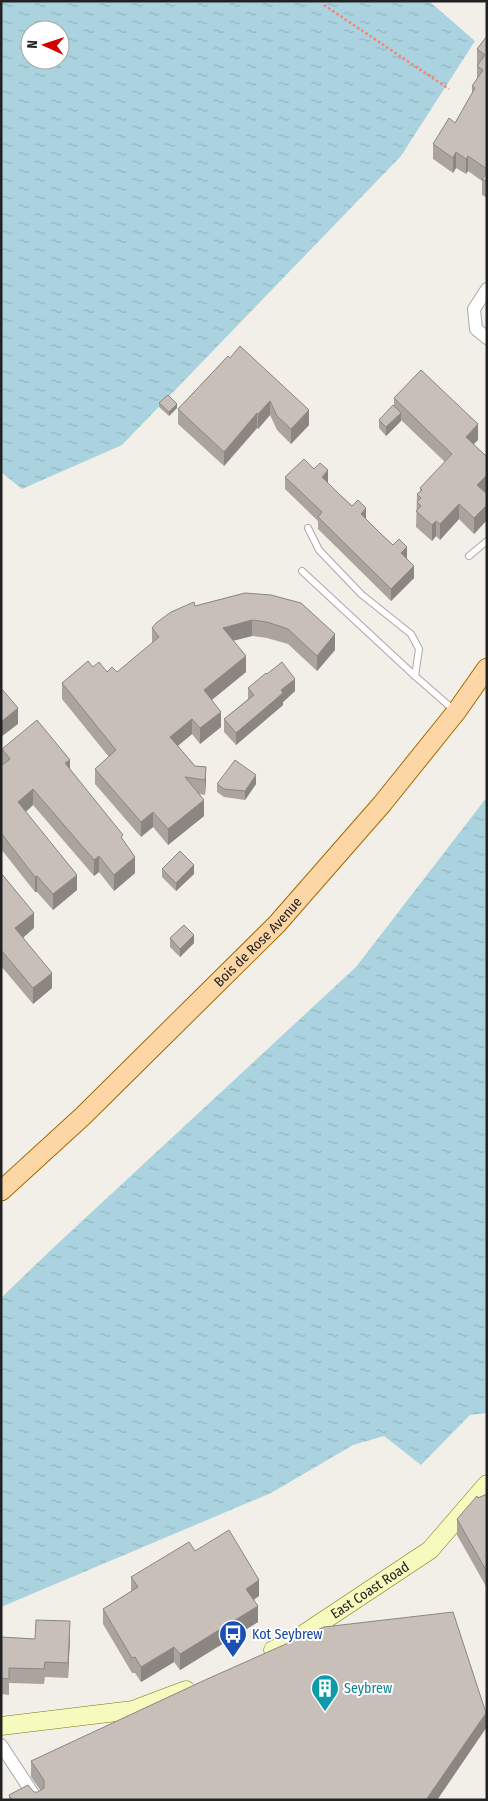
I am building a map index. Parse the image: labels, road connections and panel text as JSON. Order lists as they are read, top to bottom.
{
  "streets": {
    "main road": ["Bois de Rose Avenue", "East Coast Road"]
  },
  "places": {
    "bus stop": ["Kot Seybrew"],
    "building": ["Seybrew"]
  },
  "north": "left"
}
